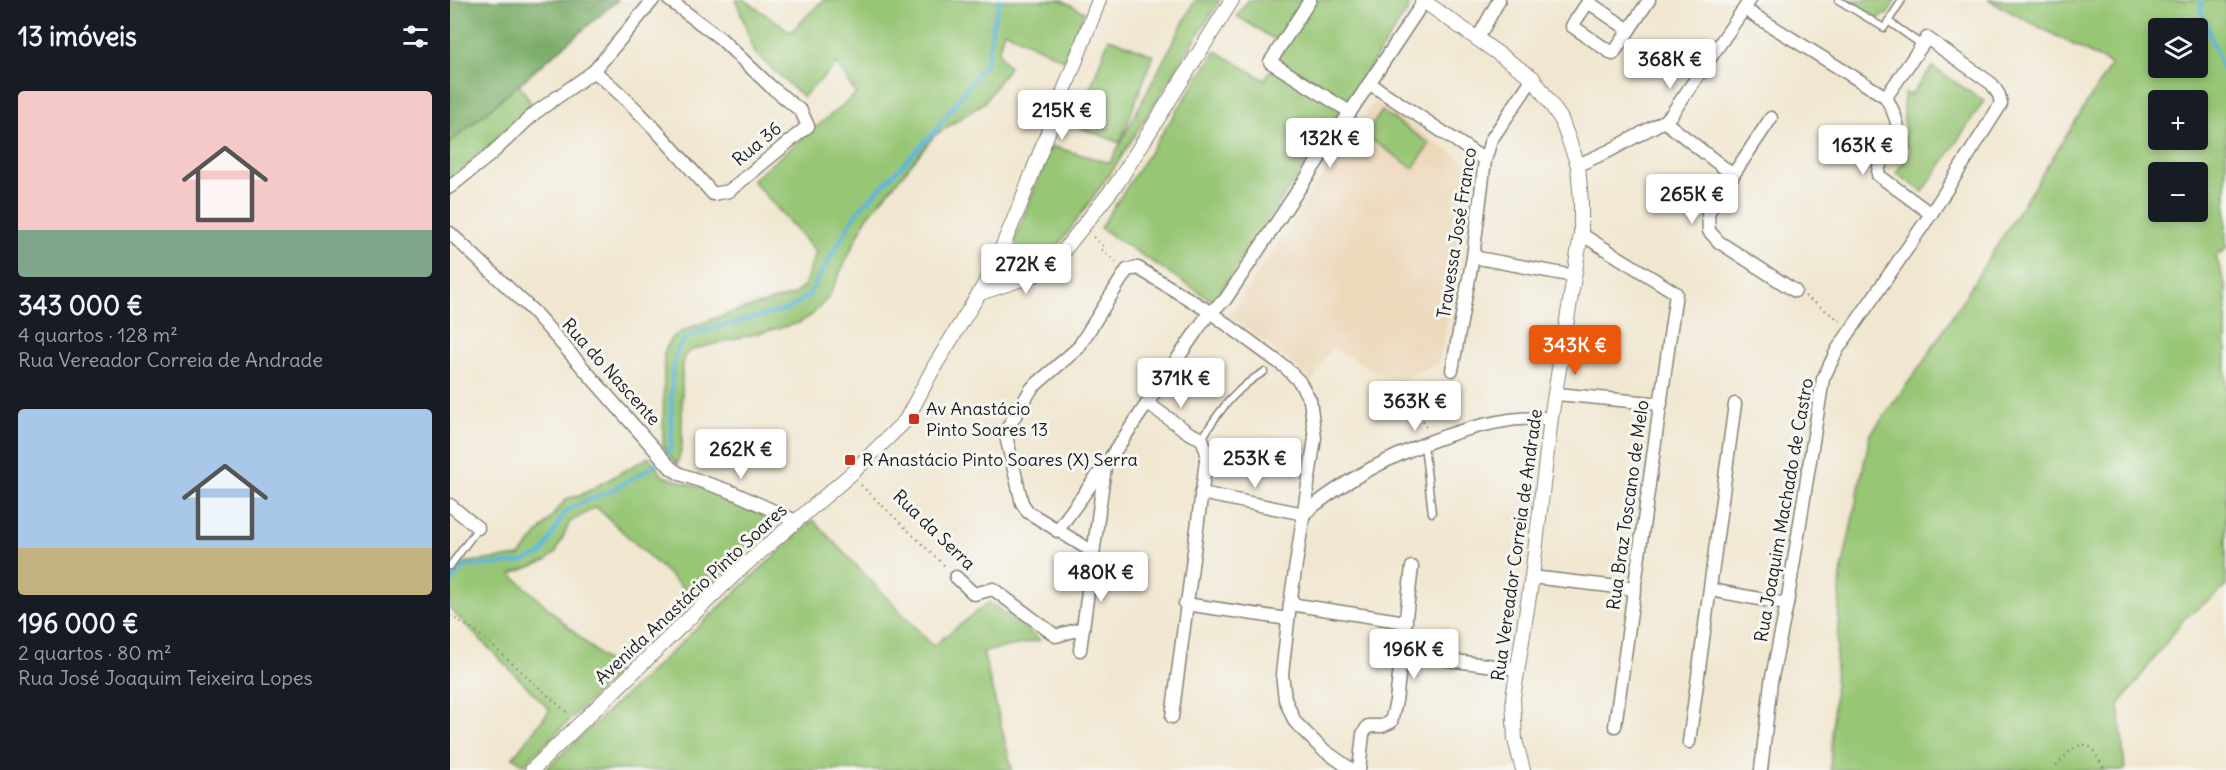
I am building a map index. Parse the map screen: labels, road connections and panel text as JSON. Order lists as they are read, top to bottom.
{
  "streets": {
    "street": [
      "Rua 36",
      "Travessa José Franco",
      "Rua do Nascente",
      "Rua Braz Toscano de Melo",
      "Rua Joaquim Machado de Castro",
      "Rua da Serra",
      "Rua Vereador Correia de Andrade",
      "Avenida Anastácio Pinto Soares"
    ]
  },
  "crossings": [
    ["Travessa José Franco", "Rua Vereador Correia de Andrade"],
    ["Rua do Nascente", "Avenida Anastácio Pinto Soares"],
    ["Rua Braz Toscano de Melo", "Rua Vereador Correia de Andrade"],
    ["Rua da Serra", "Avenida Anastácio Pinto Soares"]
  ],
  "places": {
    "transit": ["Av Anastácio Pinto Soares 13", "R Anastácio Pinto Soares (X) Serra"]
  },
  "page": {
    "heading": "13 imóveis",
    "map_buttons": ["+", "−"],
    "price": [
      "368K €",
      "215K €",
      "132K €",
      "163K €",
      "265K €",
      "272K €",
      "343K €",
      "371K €",
      "363K €",
      "262K €",
      "253K €",
      "480K €",
      "196K €"
    ],
    "list": [
      {
        "name": "343 000 €",
        "note": "4 quartos · 128 m² · Rua Vereador Correia de Andrade"
      },
      {
        "name": "196 000 €",
        "note": "2 quartos · 80 m² · Rua José Joaquim Teixeira Lopes"
      }
    ]
  }
}
